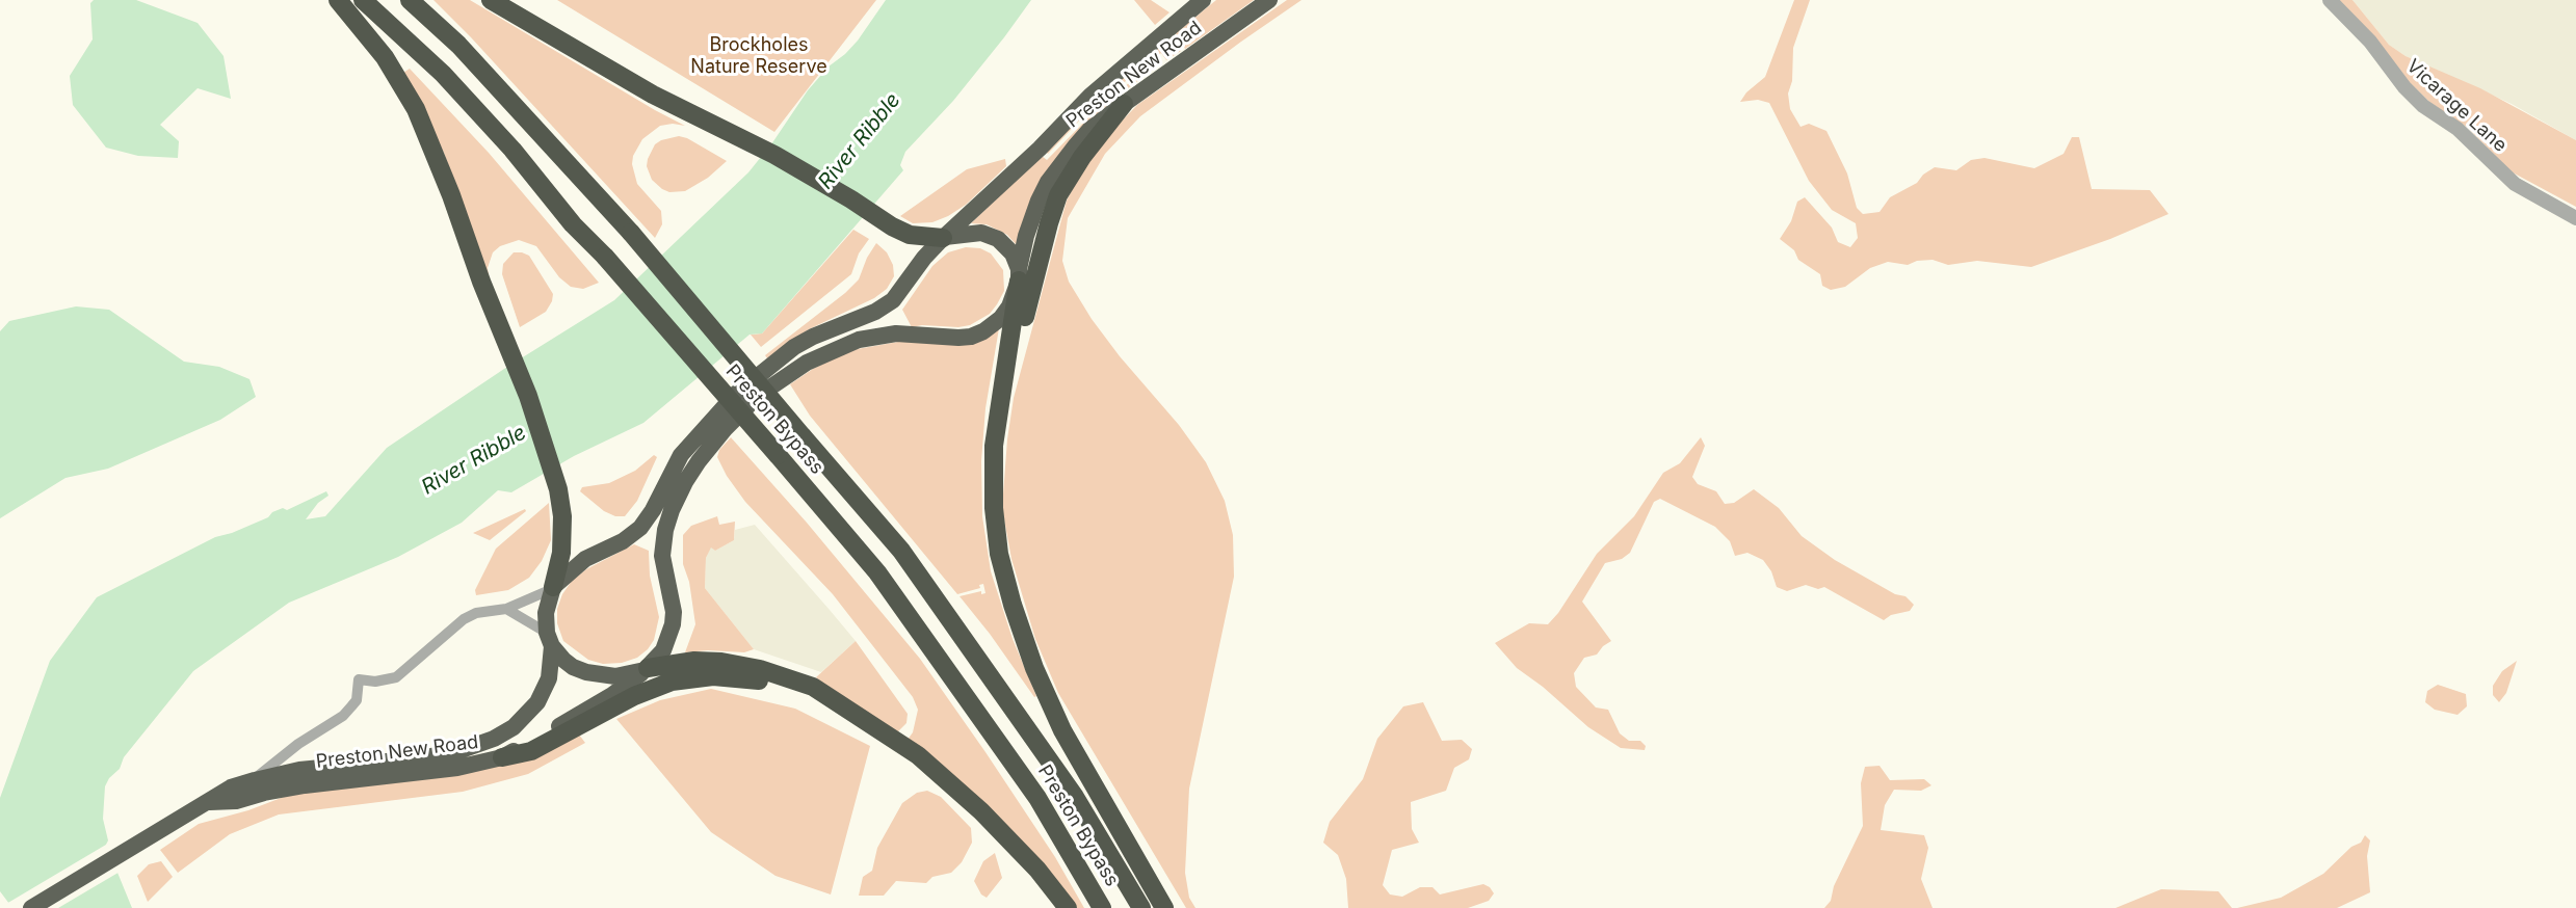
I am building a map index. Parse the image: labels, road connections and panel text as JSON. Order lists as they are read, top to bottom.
{
  "streets": {
    "highway": ["Preston New Road", "Preston Bypass"],
    "street": ["Vicarage Lane"]
  },
  "water": ["River Ribble"],
  "parks": ["Brockholes Nature Reserve"]
}
